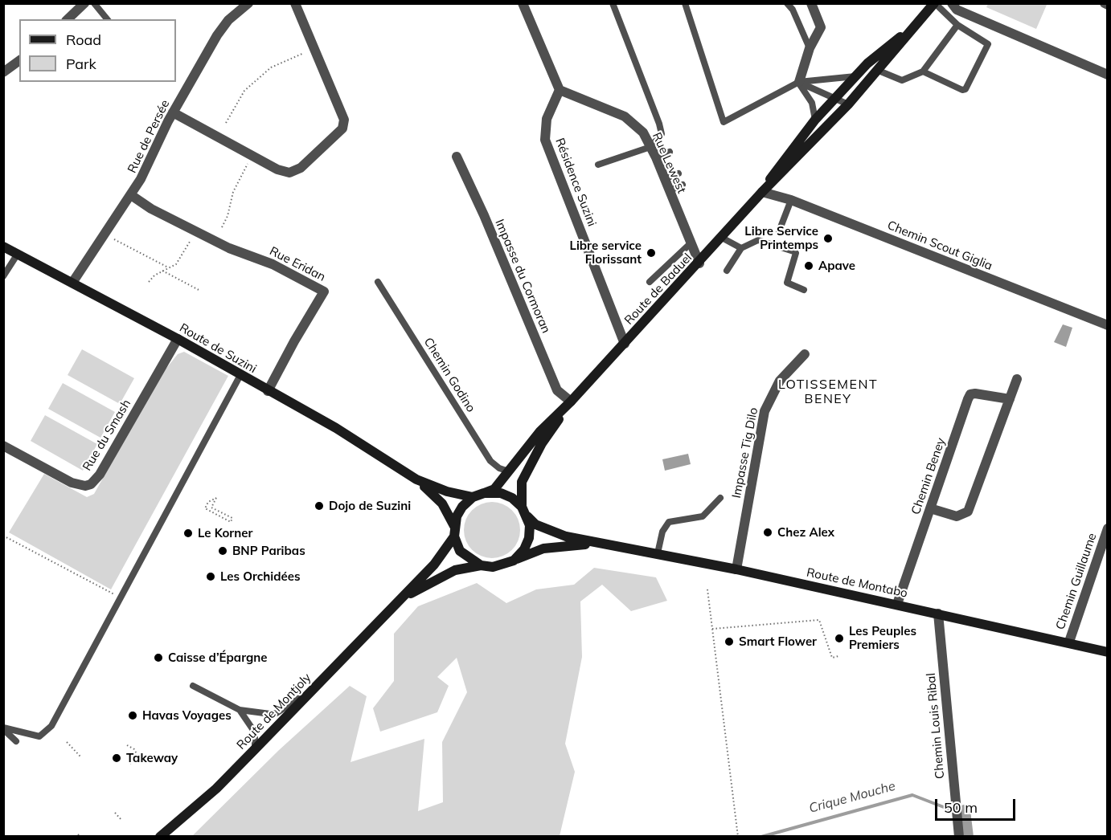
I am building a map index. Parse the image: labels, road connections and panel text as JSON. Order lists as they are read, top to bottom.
{
  "streets": {
    "main road": [
      "Route de Baduel",
      "Route de Suzini",
      "Route de Montabo",
      "Route de Montjoly"
    ],
    "street": [
      "Rue de Persée",
      "Rue Lewest",
      "Résidence Suzini",
      "Chemin Scout Giglia",
      "Rue Eridan",
      "Impasse du Cormoran",
      "Rue du Smash",
      "Impasse Tig Dilo",
      "Chemin Beney",
      "Chemin Guillaume",
      "Chemin Louis Ribal"
    ],
    "lane": ["Chemin Godino"]
  },
  "crossings": [
    ["Rue de Persée", "Rue Eridan"],
    ["Rue de Persée", "Route de Suzini"],
    ["Rue Lewest", "Résidence Suzini"],
    ["Rue Lewest", "Route de Baduel"],
    ["Résidence Suzini", "Route de Baduel"],
    ["Chemin Scout Giglia", "Route de Baduel"],
    ["Rue Eridan", "Route de Suzini"],
    ["Impasse du Cormoran", "Route de Baduel"],
    ["Route de Baduel", "Route de Suzini"],
    ["Route de Baduel", "Chemin Godino"],
    ["Route de Baduel", "Route de Montabo"],
    ["Route de Baduel", "Route de Montjoly"],
    ["Route de Suzini", "Rue du Smash"],
    ["Route de Suzini", "Route de Montabo"],
    ["Route de Suzini", "Route de Montjoly"],
    ["Impasse Tig Dilo", "Route de Montabo"],
    ["Chemin Beney", "Route de Montabo"],
    ["Chemin Guillaume", "Route de Montabo"],
    ["Route de Montabo", "Route de Montjoly"],
    ["Route de Montabo", "Chemin Louis Ribal"]
  ],
  "districts": ["LOTISSEMENT BENEY"],
  "water": ["Crique Mouche"],
  "places": [
    "Libre Service Printemps",
    "Libre service Florissant",
    "Apave",
    "Dojo de Suzini",
    "Chez Alex",
    "Le Korner",
    "BNP Paribas",
    "Les Orchidées",
    "Les Peuples Premiers",
    "Smart Flower",
    "Caisse d’Épargne",
    "Havas Voyages",
    "Takeway"
  ],
  "legend": ["Road", "Park"],
  "scale_bar": "50 m"
}
